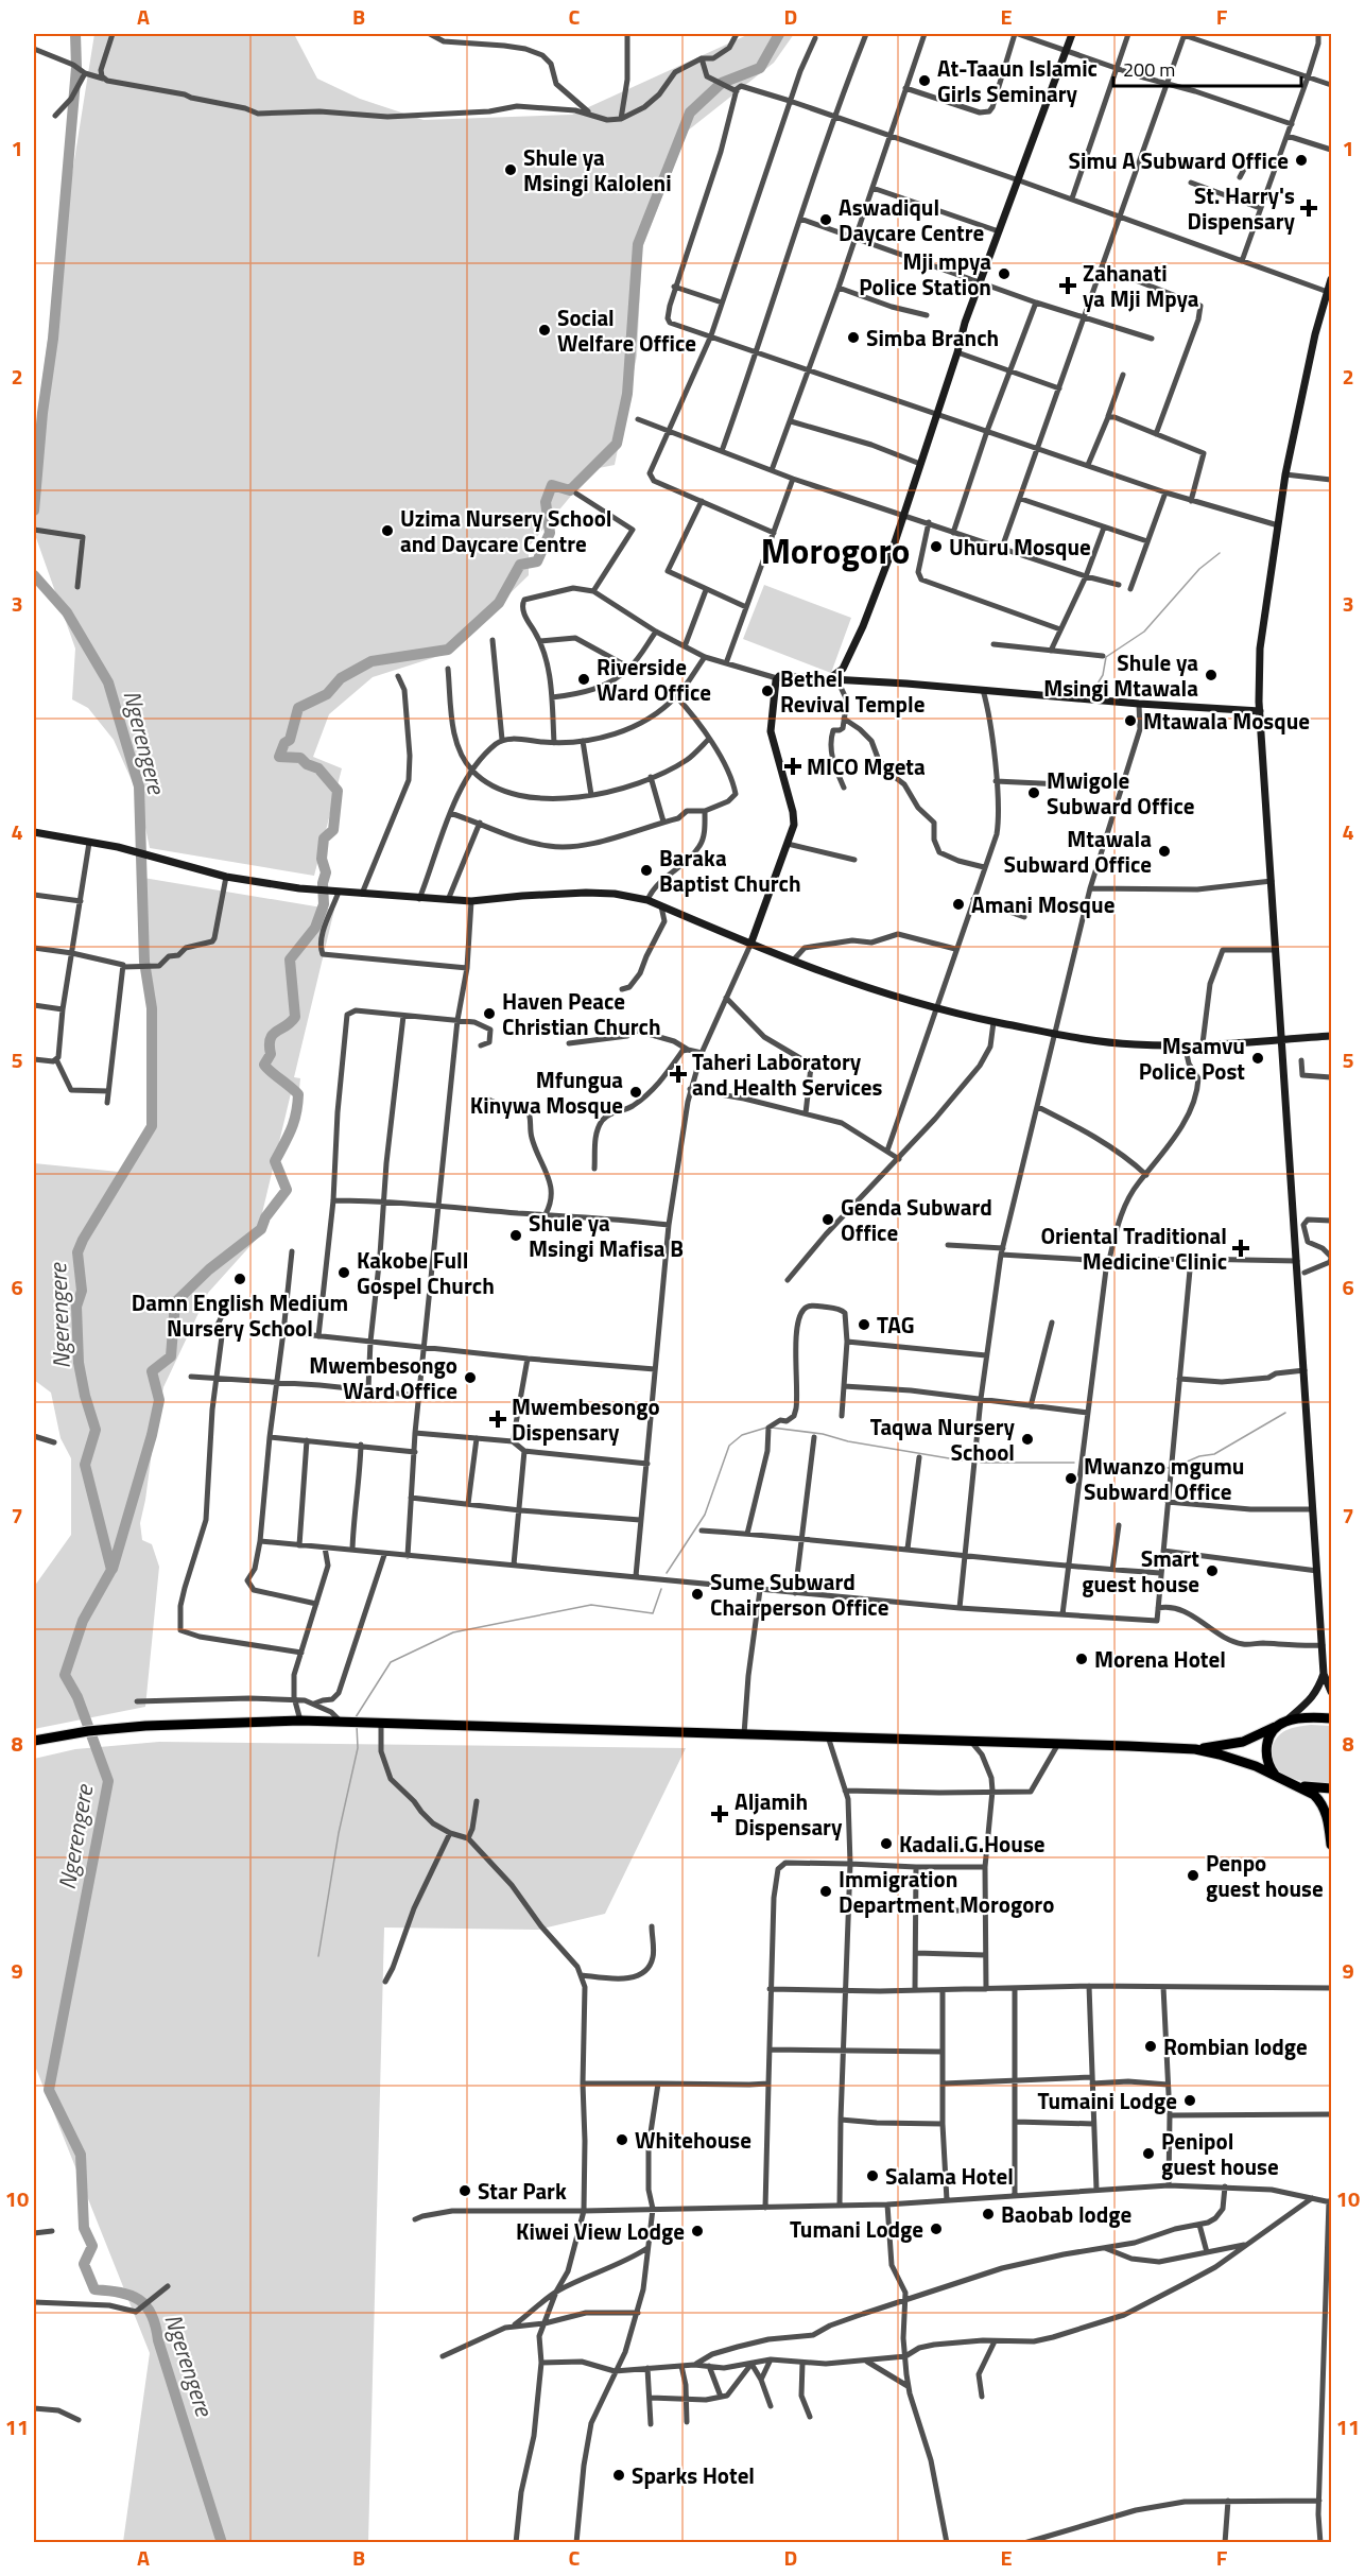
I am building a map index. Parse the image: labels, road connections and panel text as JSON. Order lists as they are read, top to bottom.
{
  "districts": ["Morogoro"],
  "water": ["Ngerengere"],
  "places": {
    "other": [
      "At-Taaun Islamic Girls Seminary",
      "Simu A Subward Office",
      "Shule ya Msingi Kaloleni",
      "Aswadiqul Daycare Centre",
      "Mji mpya Police Station",
      "Social Welfare Office",
      "Simba Branch",
      "Uzima Nursery School and Daycare Centre",
      "Uhuru Mosque",
      "Shule ya Msingi Mtawala",
      "Riverside Ward Office",
      "Bethel Revival Temple",
      "Mtawala Mosque",
      "Mwigole Subward Office",
      "Mtawala Subward Office",
      "Baraka Baptist Church",
      "Amani Mosque",
      "Haven Peace Christian Church",
      "Msamvu Police Post",
      "Mfungua Kinywa Mosque",
      "Genda Subward Office",
      "Shule ya Msingi Mafisa B",
      "Kakobe Full Gospel Church",
      "Damn English Medium Nursery School",
      "TAG",
      "Mwembesongo Ward Office",
      "Taqwa Nursery School",
      "Mwanzo mgumu Subward Office",
      "Smart guest house",
      "Sume Subward Chairperson Office",
      "Morena Hotel",
      "Kadali.G.House",
      "Penpo guest house",
      "Immigration Department Morogoro",
      "Rombian lodge",
      "Tumaini Lodge",
      "Whitehouse",
      "Penipol guest house",
      "Salama Hotel",
      "Star Park",
      "Baobab lodge",
      "Tumani Lodge",
      "Kiwei View Lodge",
      "Sparks Hotel"
    ],
    "health": [
      "St. Harry's Dispensary",
      "Zahanati ya Mji Mpya",
      "MICO Mgeta",
      "Taheri Laboratory and Health Services",
      "Oriental Traditional Medicine Clinic",
      "Mwembesongo Dispensary",
      "Aljamih Dispensary"
    ]
  },
  "scale_bar": "200 m",
  "grid": {
    "columns": [
      "A",
      "B",
      "C",
      "D",
      "E",
      "F"
    ],
    "rows": [
      "1",
      "2",
      "3",
      "4",
      "5",
      "6",
      "7",
      "8",
      "9",
      "10",
      "11"
    ]
  }
}
